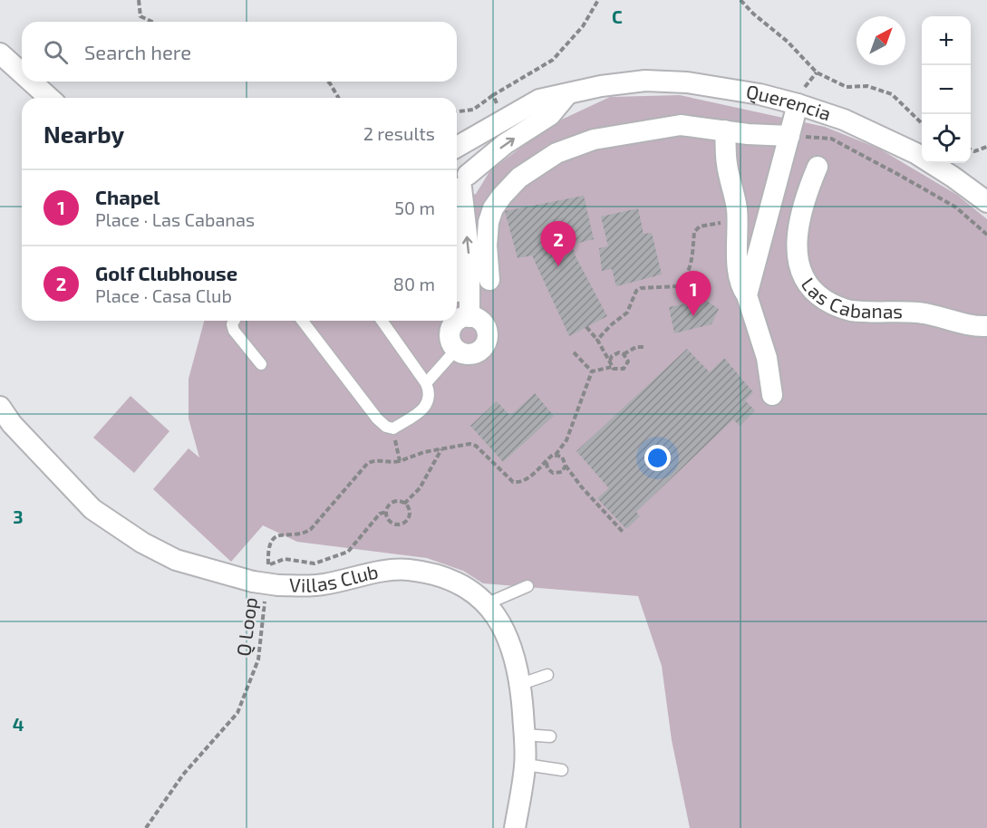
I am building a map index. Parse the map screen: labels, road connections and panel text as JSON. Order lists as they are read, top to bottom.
{
  "streets": {
    "street": ["Querencia", "Las Cabanas", "Villas Club"],
    "path": ["Q Loop"]
  },
  "crossings": [
    ["Villas Club", "Q Loop"]
  ],
  "north": "top right",
  "page": {
    "map_buttons": ["+", "−"],
    "search": "Search here",
    "heading": ["Nearby", "2 results"],
    "list": [
      {
        "mark": "1",
        "name": "Chapel",
        "note": "Place · Las Cabanas",
        "value": "50 m"
      },
      {
        "mark": "2",
        "name": "Golf Clubhouse",
        "note": "Place · Casa Club",
        "value": "80 m"
      }
    ],
    "pins": ["2", "1"]
  },
  "grid": {
    "columns": ["C"],
    "rows": ["3", "4"]
  }
}
